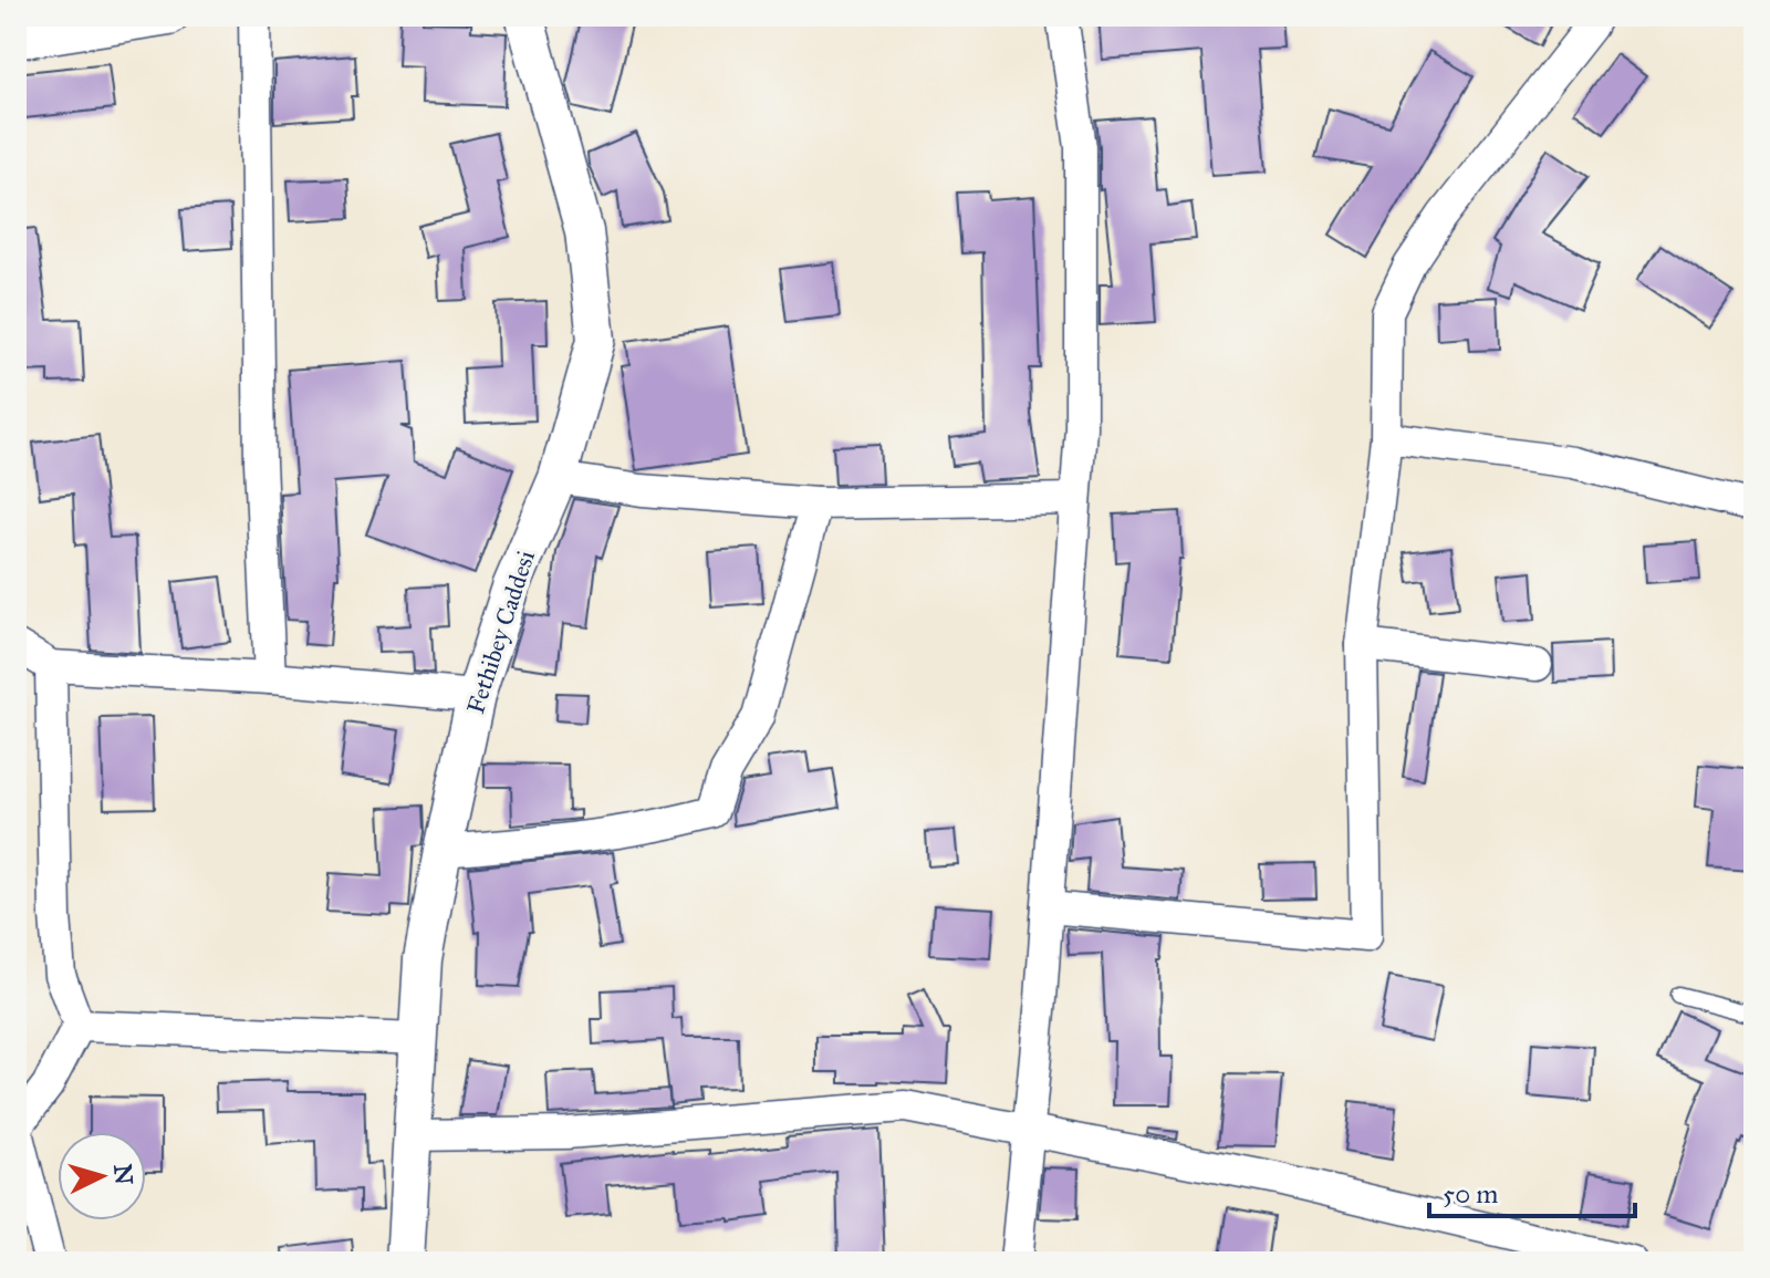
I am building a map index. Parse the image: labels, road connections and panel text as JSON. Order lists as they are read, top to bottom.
{
  "streets": {
    "street": ["Fethibey Caddesi"]
  },
  "scale_bar": "50 m",
  "north": "right"
}
